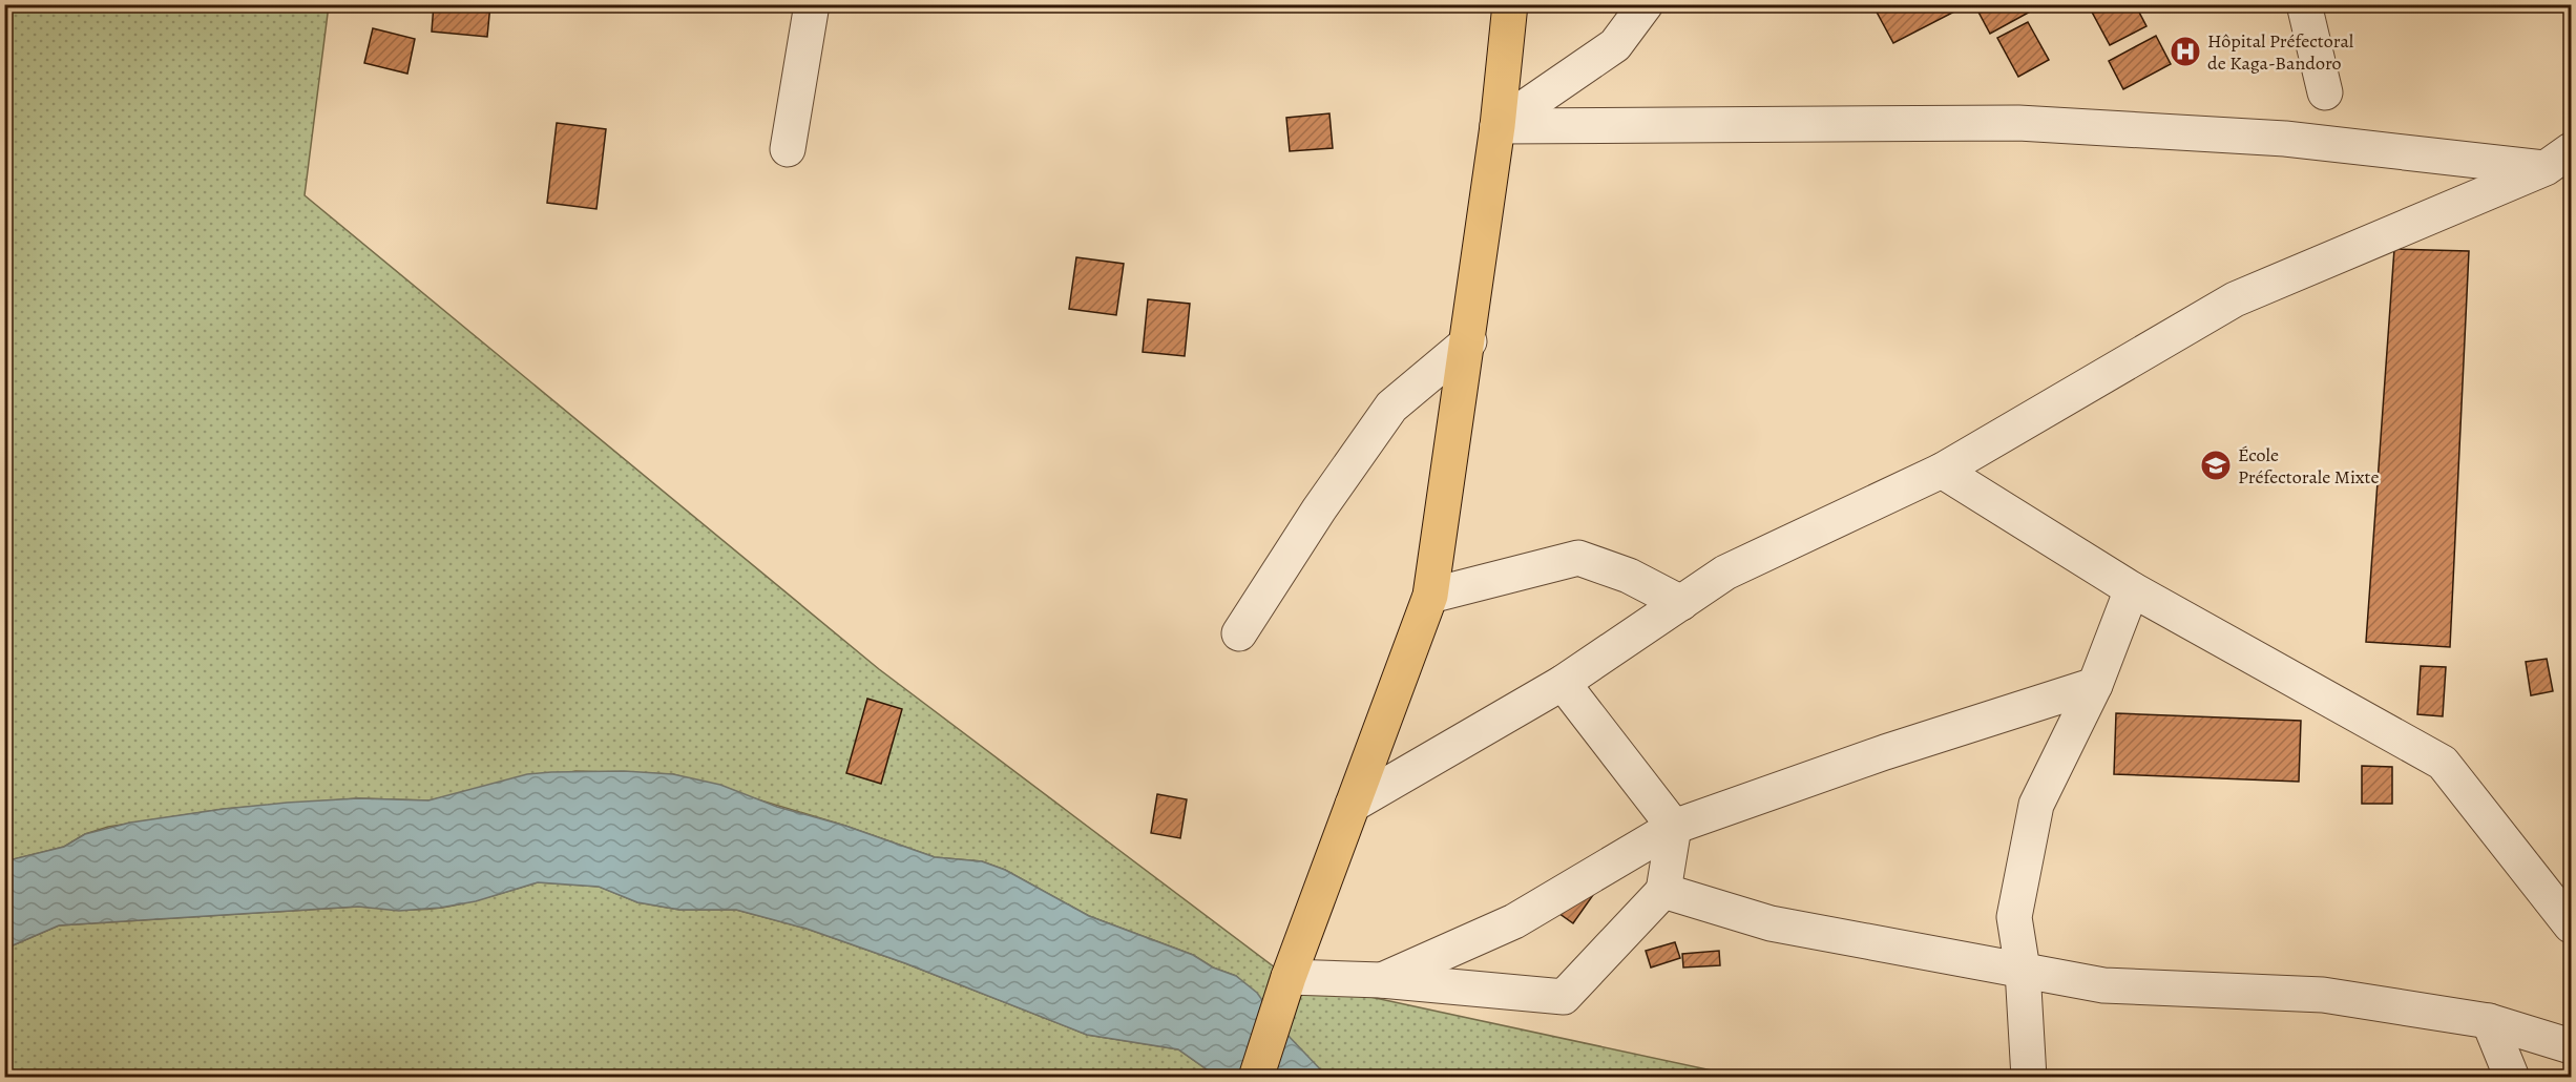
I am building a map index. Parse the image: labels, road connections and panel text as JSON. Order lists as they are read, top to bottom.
{
  "places": {
    "hospital": ["Hôpital Préfectoral de Kaga-Bandoro"],
    "school or university": ["École Préfectorale Mixte"]
  }
}
